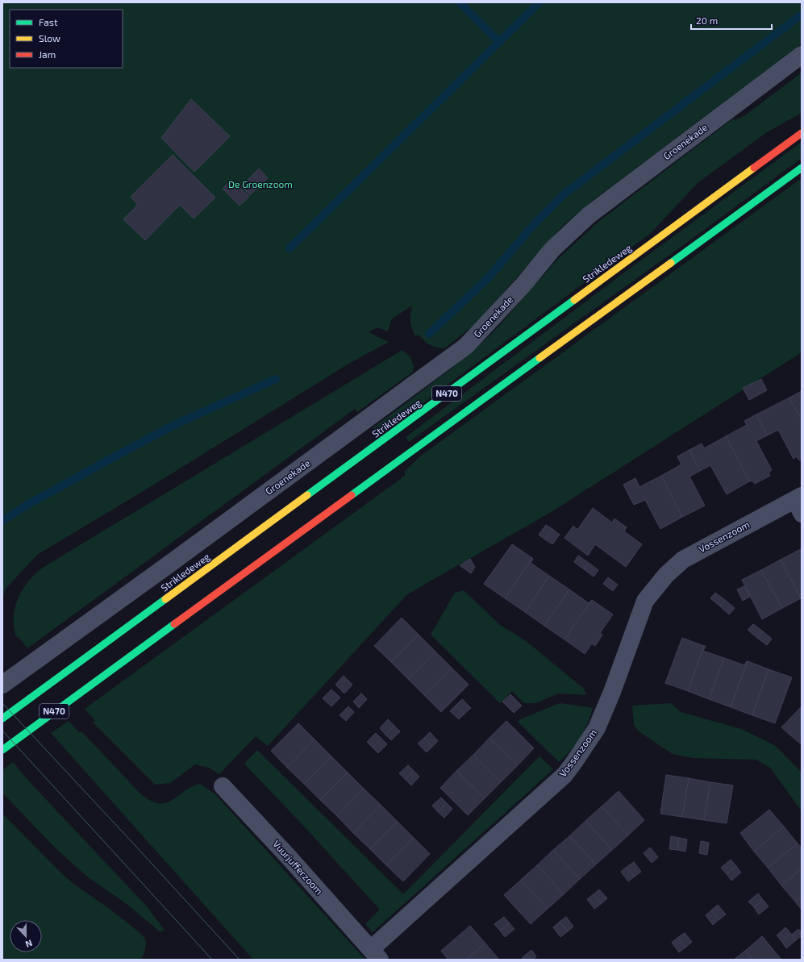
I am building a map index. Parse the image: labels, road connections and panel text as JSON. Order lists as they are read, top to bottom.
{
  "streets": {
    "main road": ["Strikledeweg", "N470"],
    "street": ["Groenekade", "Vossenzoom", "Vuurjufferzoom"]
  },
  "crossings": [
    ["Vossenzoom", "Vuurjufferzoom"]
  ],
  "parks": ["De Groenzoom"],
  "legend": ["Fast", "Slow", "Jam"],
  "scale_bar": "20 m",
  "north": "bottom"
}
